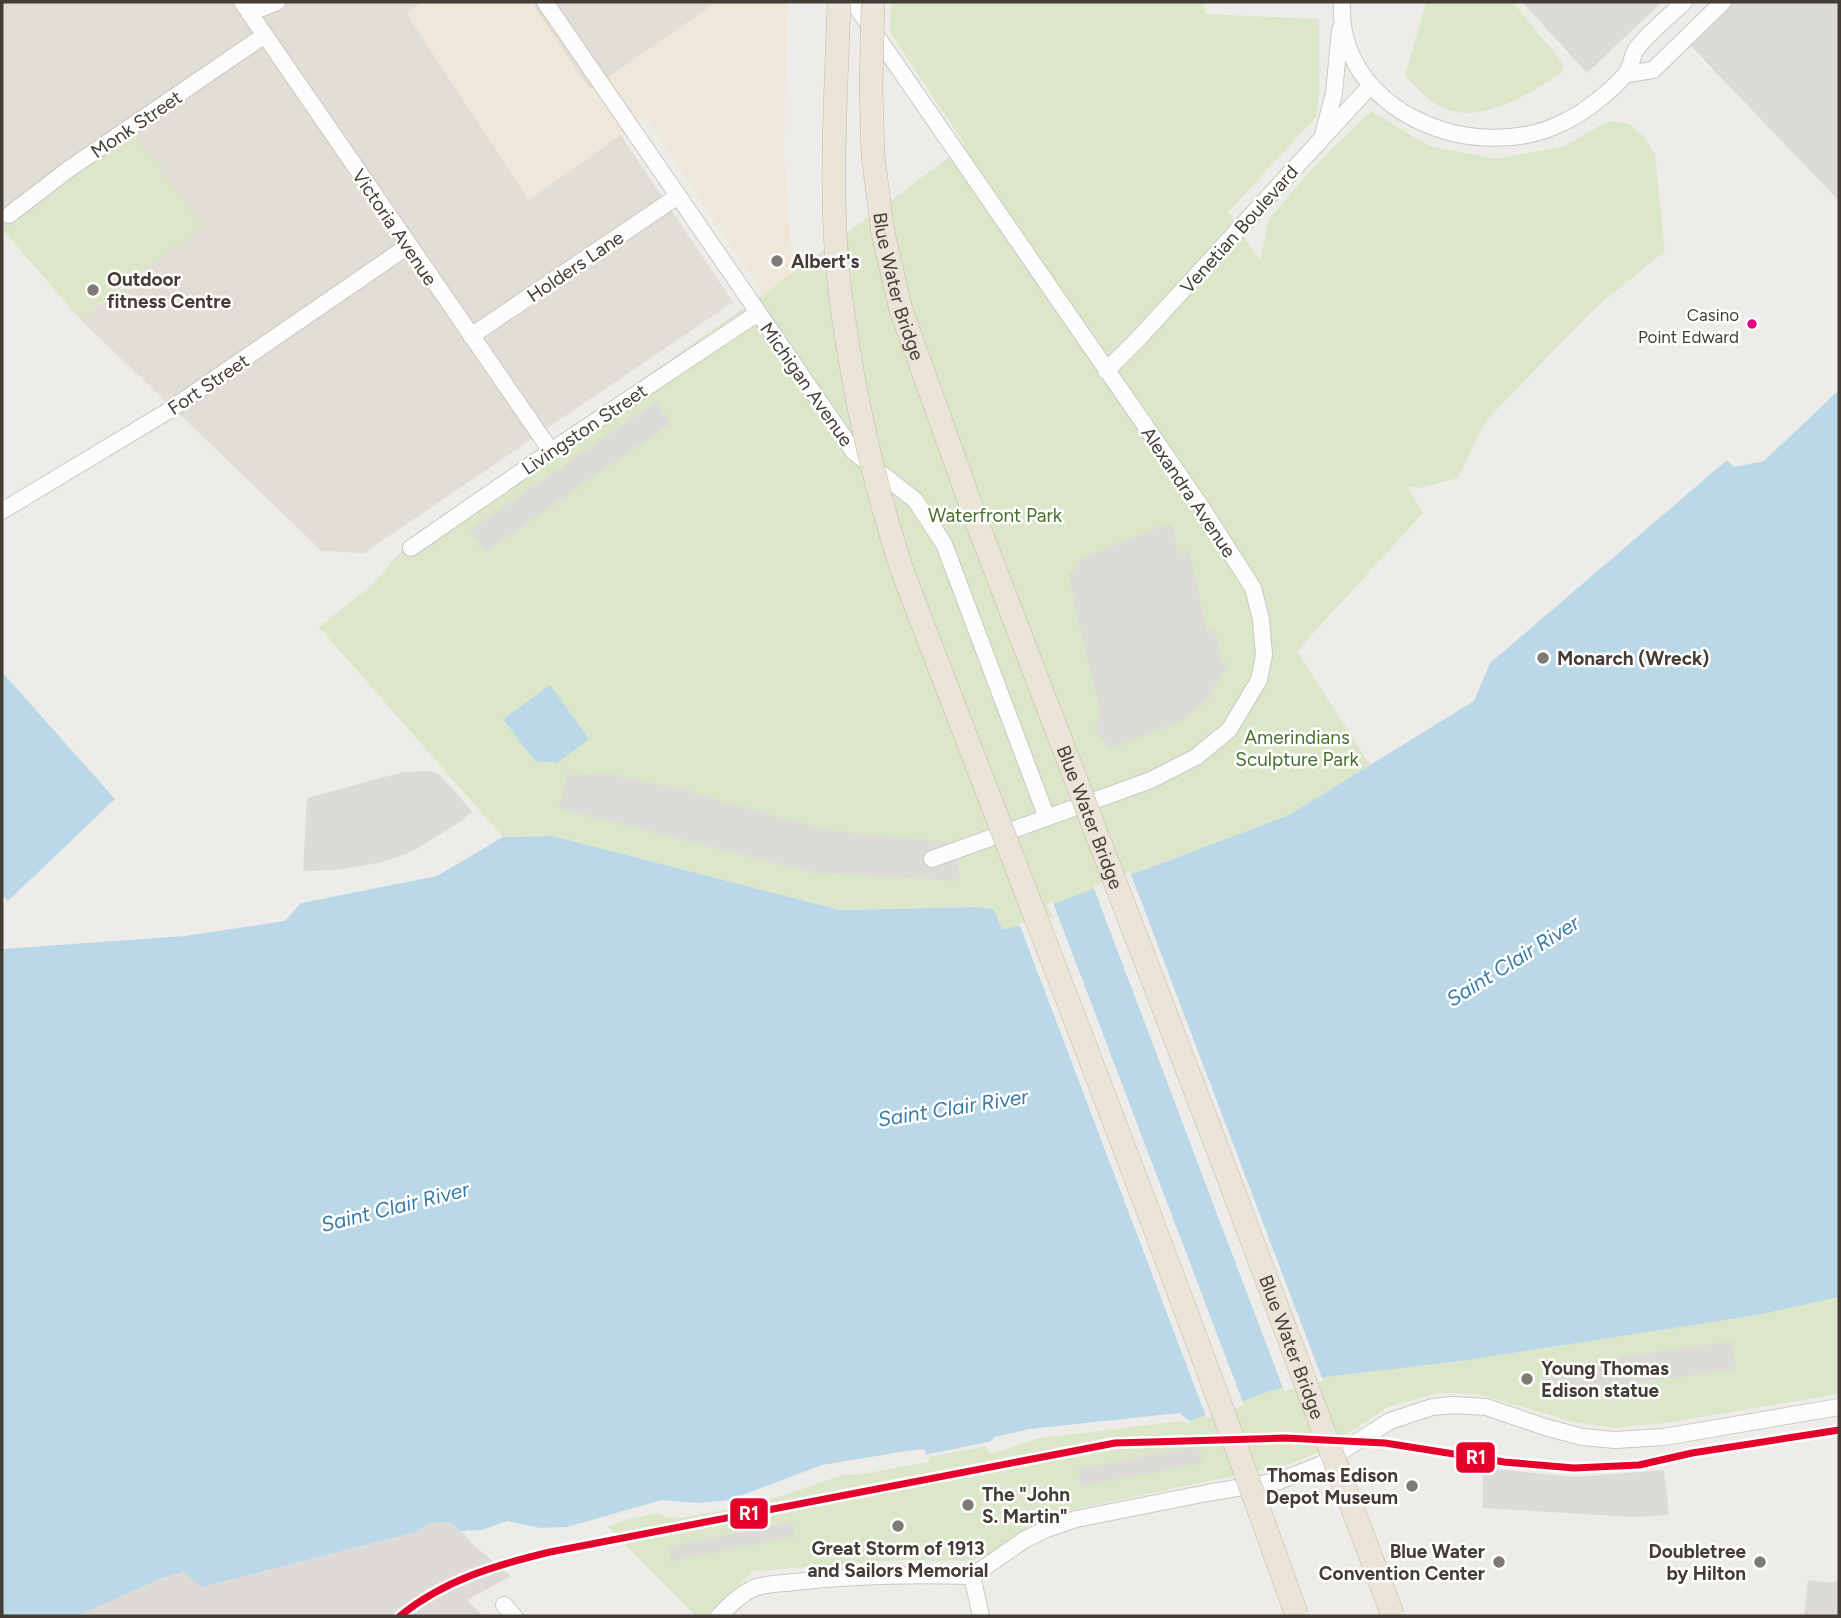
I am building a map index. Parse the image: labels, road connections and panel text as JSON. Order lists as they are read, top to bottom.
{
  "streets": {
    "highway": ["Blue Water Bridge"],
    "street": [
      "Monk Street",
      "Victoria Avenue",
      "Venetian Boulevard",
      "Holders Lane",
      "Fort Street",
      "Michigan Avenue",
      "Livingston Street",
      "Alexandra Avenue"
    ]
  },
  "crossings": [
    ["Monk Street", "Victoria Avenue"],
    ["Victoria Avenue", "Holders Lane"],
    ["Victoria Avenue", "Fort Street"],
    ["Victoria Avenue", "Livingston Street"],
    ["Venetian Boulevard", "Alexandra Avenue"],
    ["Holders Lane", "Michigan Avenue"],
    ["Michigan Avenue", "Livingston Street"],
    ["Michigan Avenue", "Alexandra Avenue"]
  ],
  "water": ["Saint Clair River"],
  "parks": ["Waterfront Park", "Amerindians Sculpture Park"],
  "places": [
    "Albert's",
    "Outdoor fitness Centre",
    "Casino Point Edward",
    "Monarch (Wreck)",
    "Young Thomas Edison statue",
    "Thomas Edison Depot Museum",
    "The \"John S. Martin\"",
    "Great Storm of 1913 and Sailors Memorial",
    "Blue Water Convention Center",
    "Doubletree by Hilton"
  ],
  "lines": ["transit line R1"]
}
